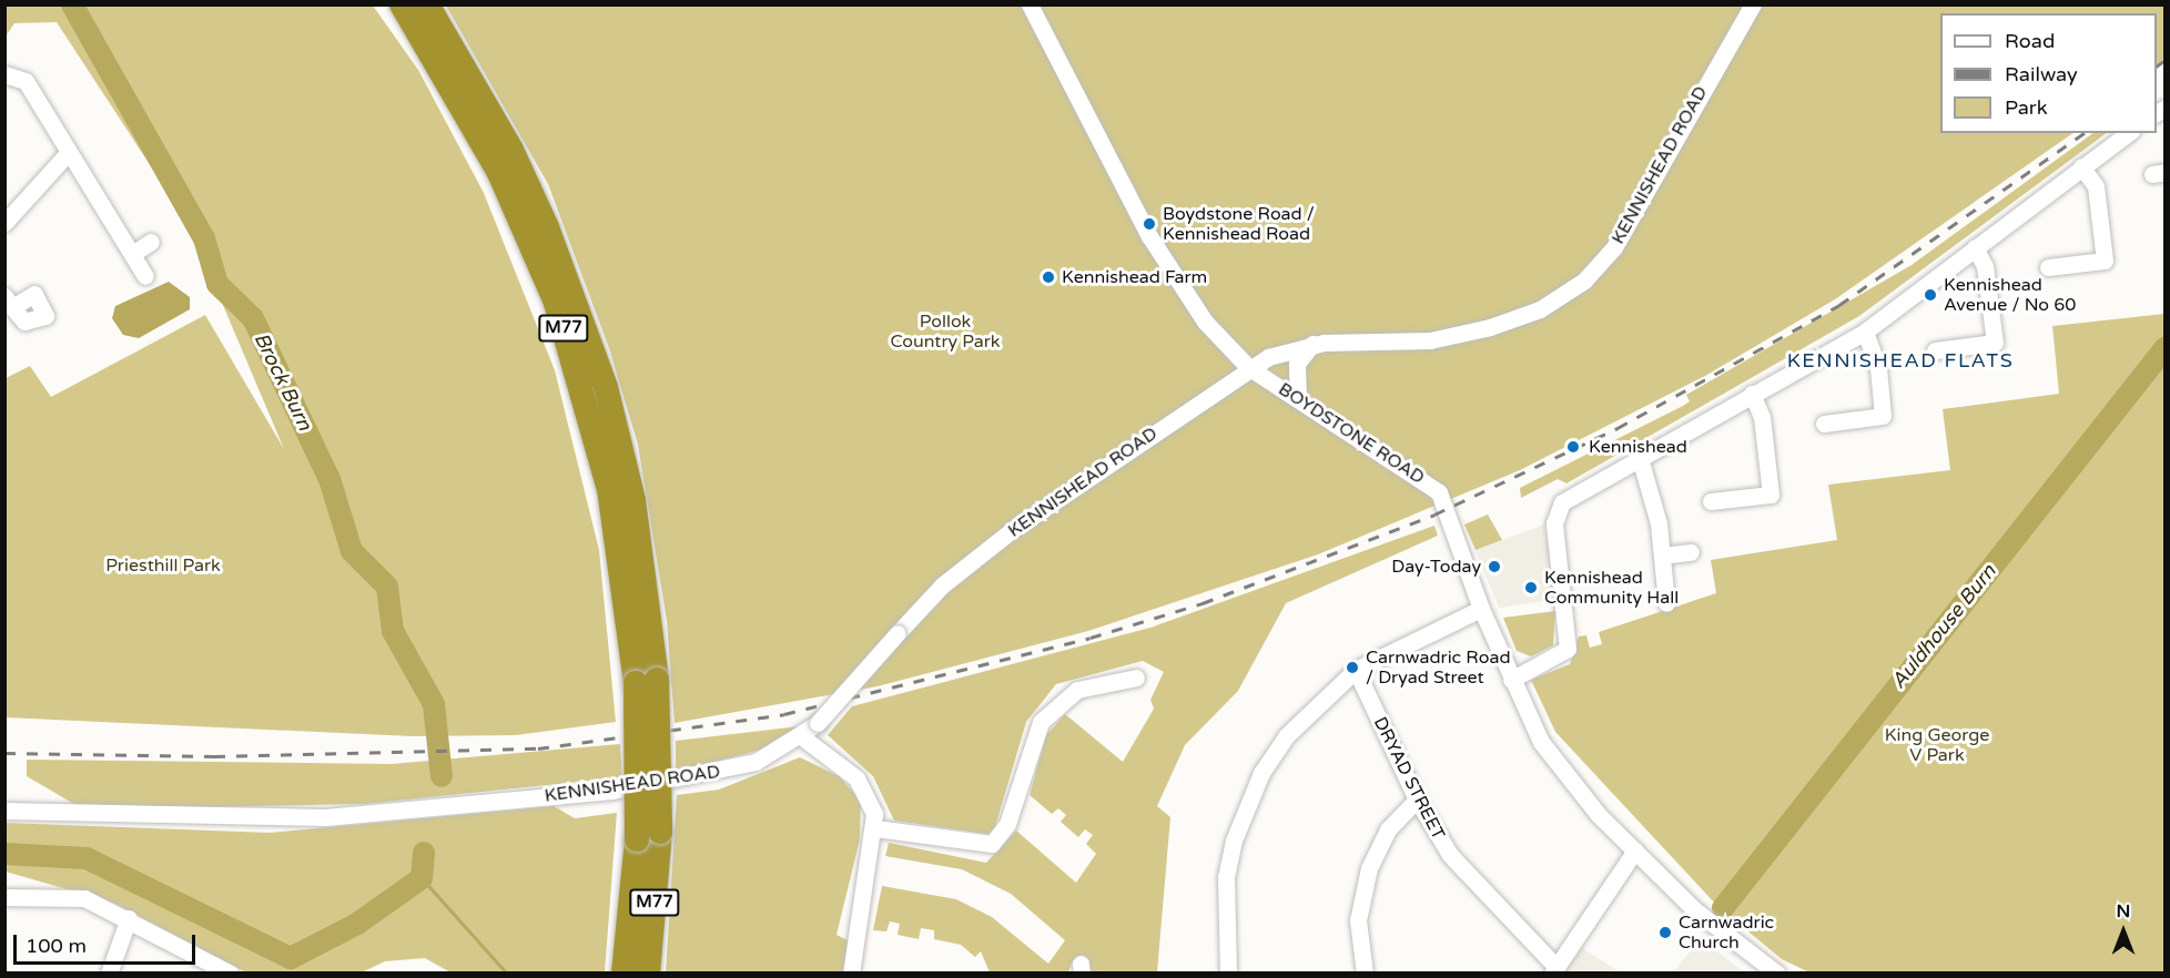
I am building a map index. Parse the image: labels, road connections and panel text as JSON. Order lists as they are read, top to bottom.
{
  "streets": {
    "highway": ["M77"],
    "street": ["KENNISHEAD ROAD", "BOYDSTONE ROAD", "DRYAD STREET"]
  },
  "crossings": [
    ["KENNISHEAD ROAD", "BOYDSTONE ROAD"]
  ],
  "districts": ["KENNISHEAD FLATS"],
  "water": ["Brock Burn", "Auldhouse Burn"],
  "parks": ["Pollok Country Park", "Priesthill Park", "King George V Park"],
  "places": [
    "Boydstone Road / Kennishead Road",
    "Kennishead Farm",
    "Kennishead Avenue / No 60",
    "Kennishead",
    "Day-Today",
    "Kennishead Community Hall",
    "Carnwadric Road / Dryad Street",
    "Carnwadric Church"
  ],
  "legend": ["Road", "Railway", "Park"],
  "scale_bar": "100 m",
  "north": "top"
}
